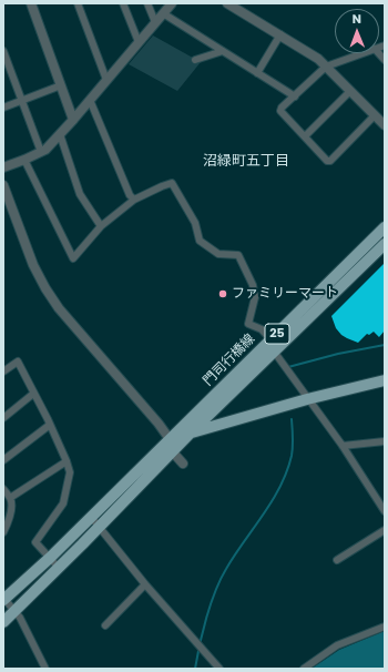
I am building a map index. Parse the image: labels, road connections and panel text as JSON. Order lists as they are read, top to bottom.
{
  "streets": {
    "main road": ["25", "門司行橋線"]
  },
  "districts": ["沼緑町五丁目"],
  "places": ["ファミリーマート"],
  "north": "top"
}
